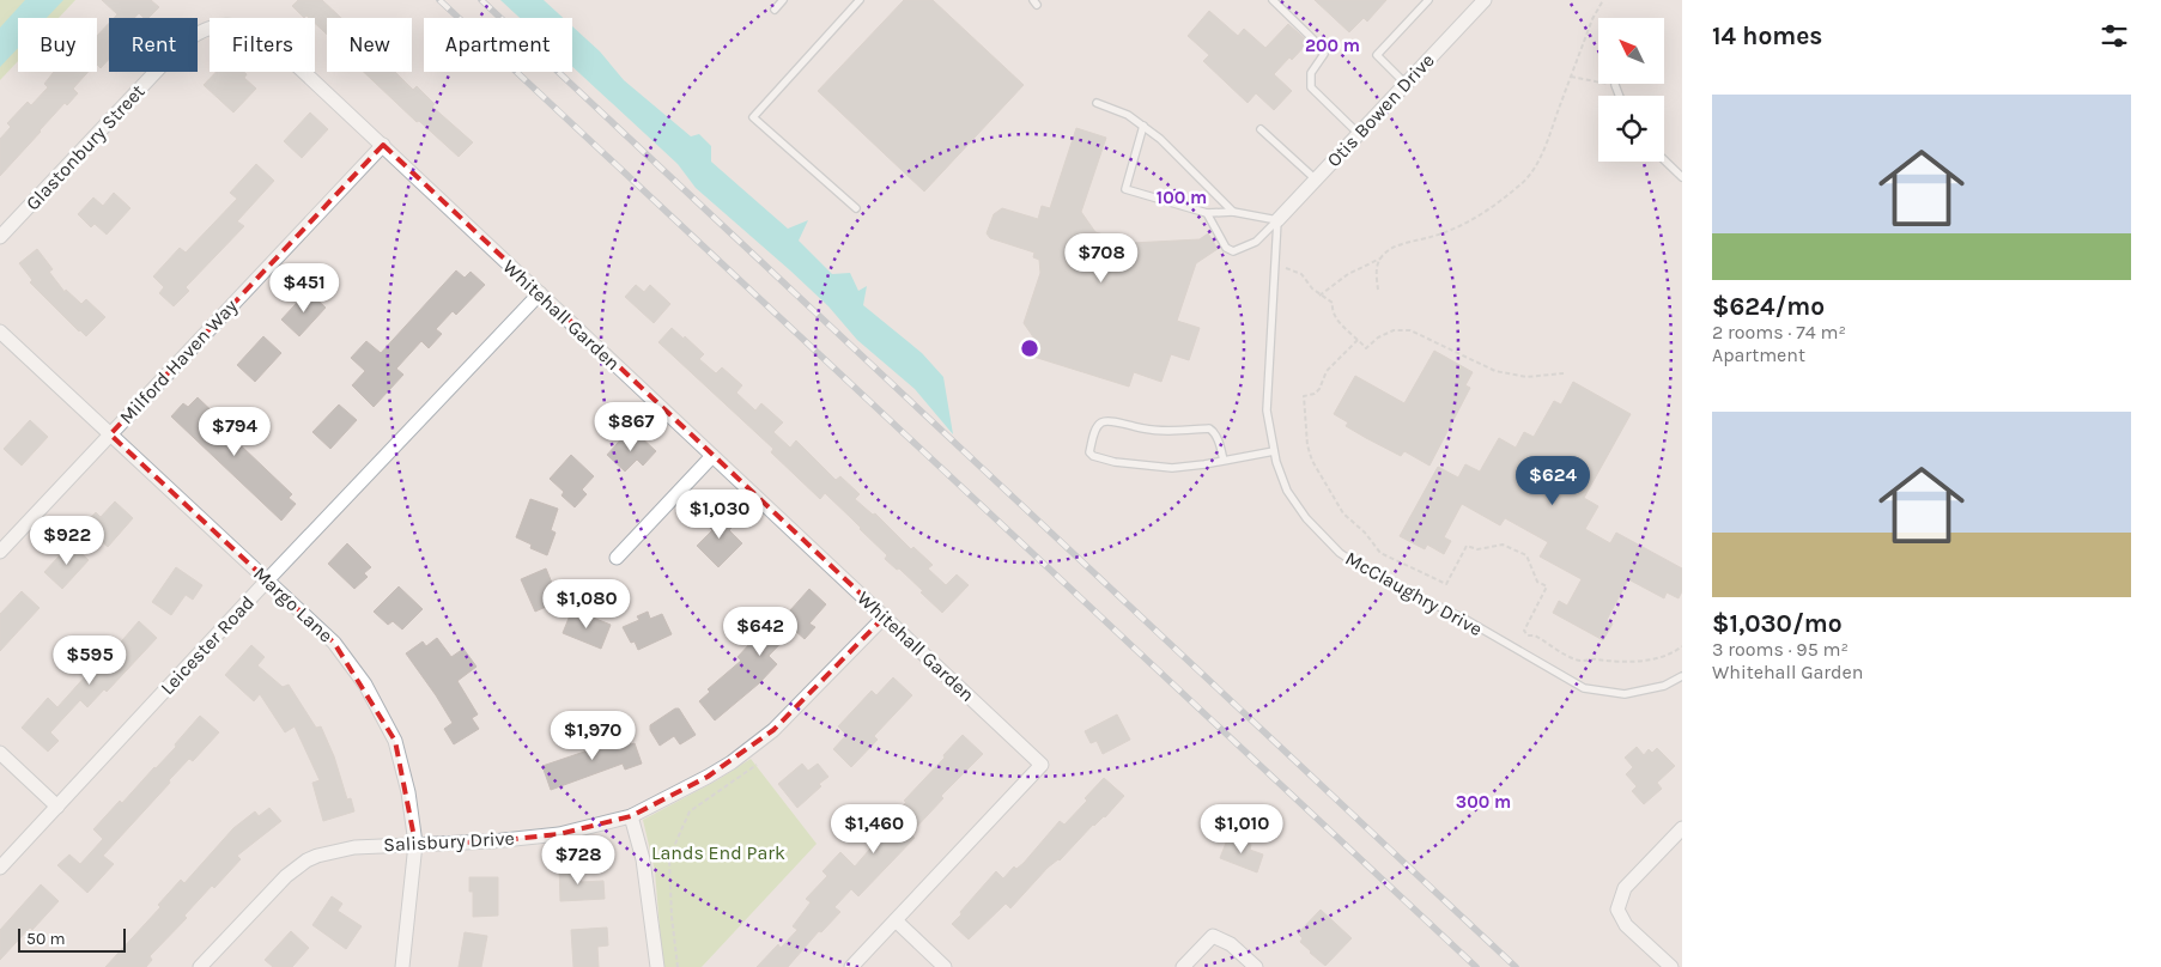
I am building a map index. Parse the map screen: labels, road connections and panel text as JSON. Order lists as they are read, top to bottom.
{
  "streets": {
    "street": [
      "Otis Bowen Drive",
      "Glastonbury Street",
      "Whitehall Garden",
      "Milford Haven Way",
      "Margo Lane",
      "Leicester Road",
      "Salisbury Drive"
    ],
    "lane": ["McClaughry Drive"]
  },
  "crossings": [
    ["Otis Bowen Drive", "McClaughry Drive"],
    ["Whitehall Garden", "Milford Haven Way"],
    ["Whitehall Garden", "Leicester Road"],
    ["Whitehall Garden", "Salisbury Drive"],
    ["Milford Haven Way", "Margo Lane"],
    ["Margo Lane", "Leicester Road"],
    ["Margo Lane", "Salisbury Drive"]
  ],
  "parks": ["Lands End Park"],
  "scale_bar": "50 m",
  "north": "top left",
  "page": {
    "heading": "14 homes",
    "chip": [
      "Buy",
      "Rent",
      "Filters",
      "New",
      "Apartment"
    ],
    "list": [
      {
        "name": "$624/mo",
        "note": "2 rooms · 74 m² · Apartment"
      },
      {
        "name": "$1,030/mo",
        "note": "3 rooms · 95 m² · Whitehall Garden"
      }
    ],
    "price": [
      "$708",
      "$451",
      "$867",
      "$794",
      "$624",
      "$1,030",
      "$922",
      "$1,080",
      "$642",
      "$595",
      "$1,970",
      "$1,460",
      "$1,010",
      "$728"
    ],
    "scale": "50 m"
  },
  "rings": ["200 m", "100 m", "300 m"]
}
